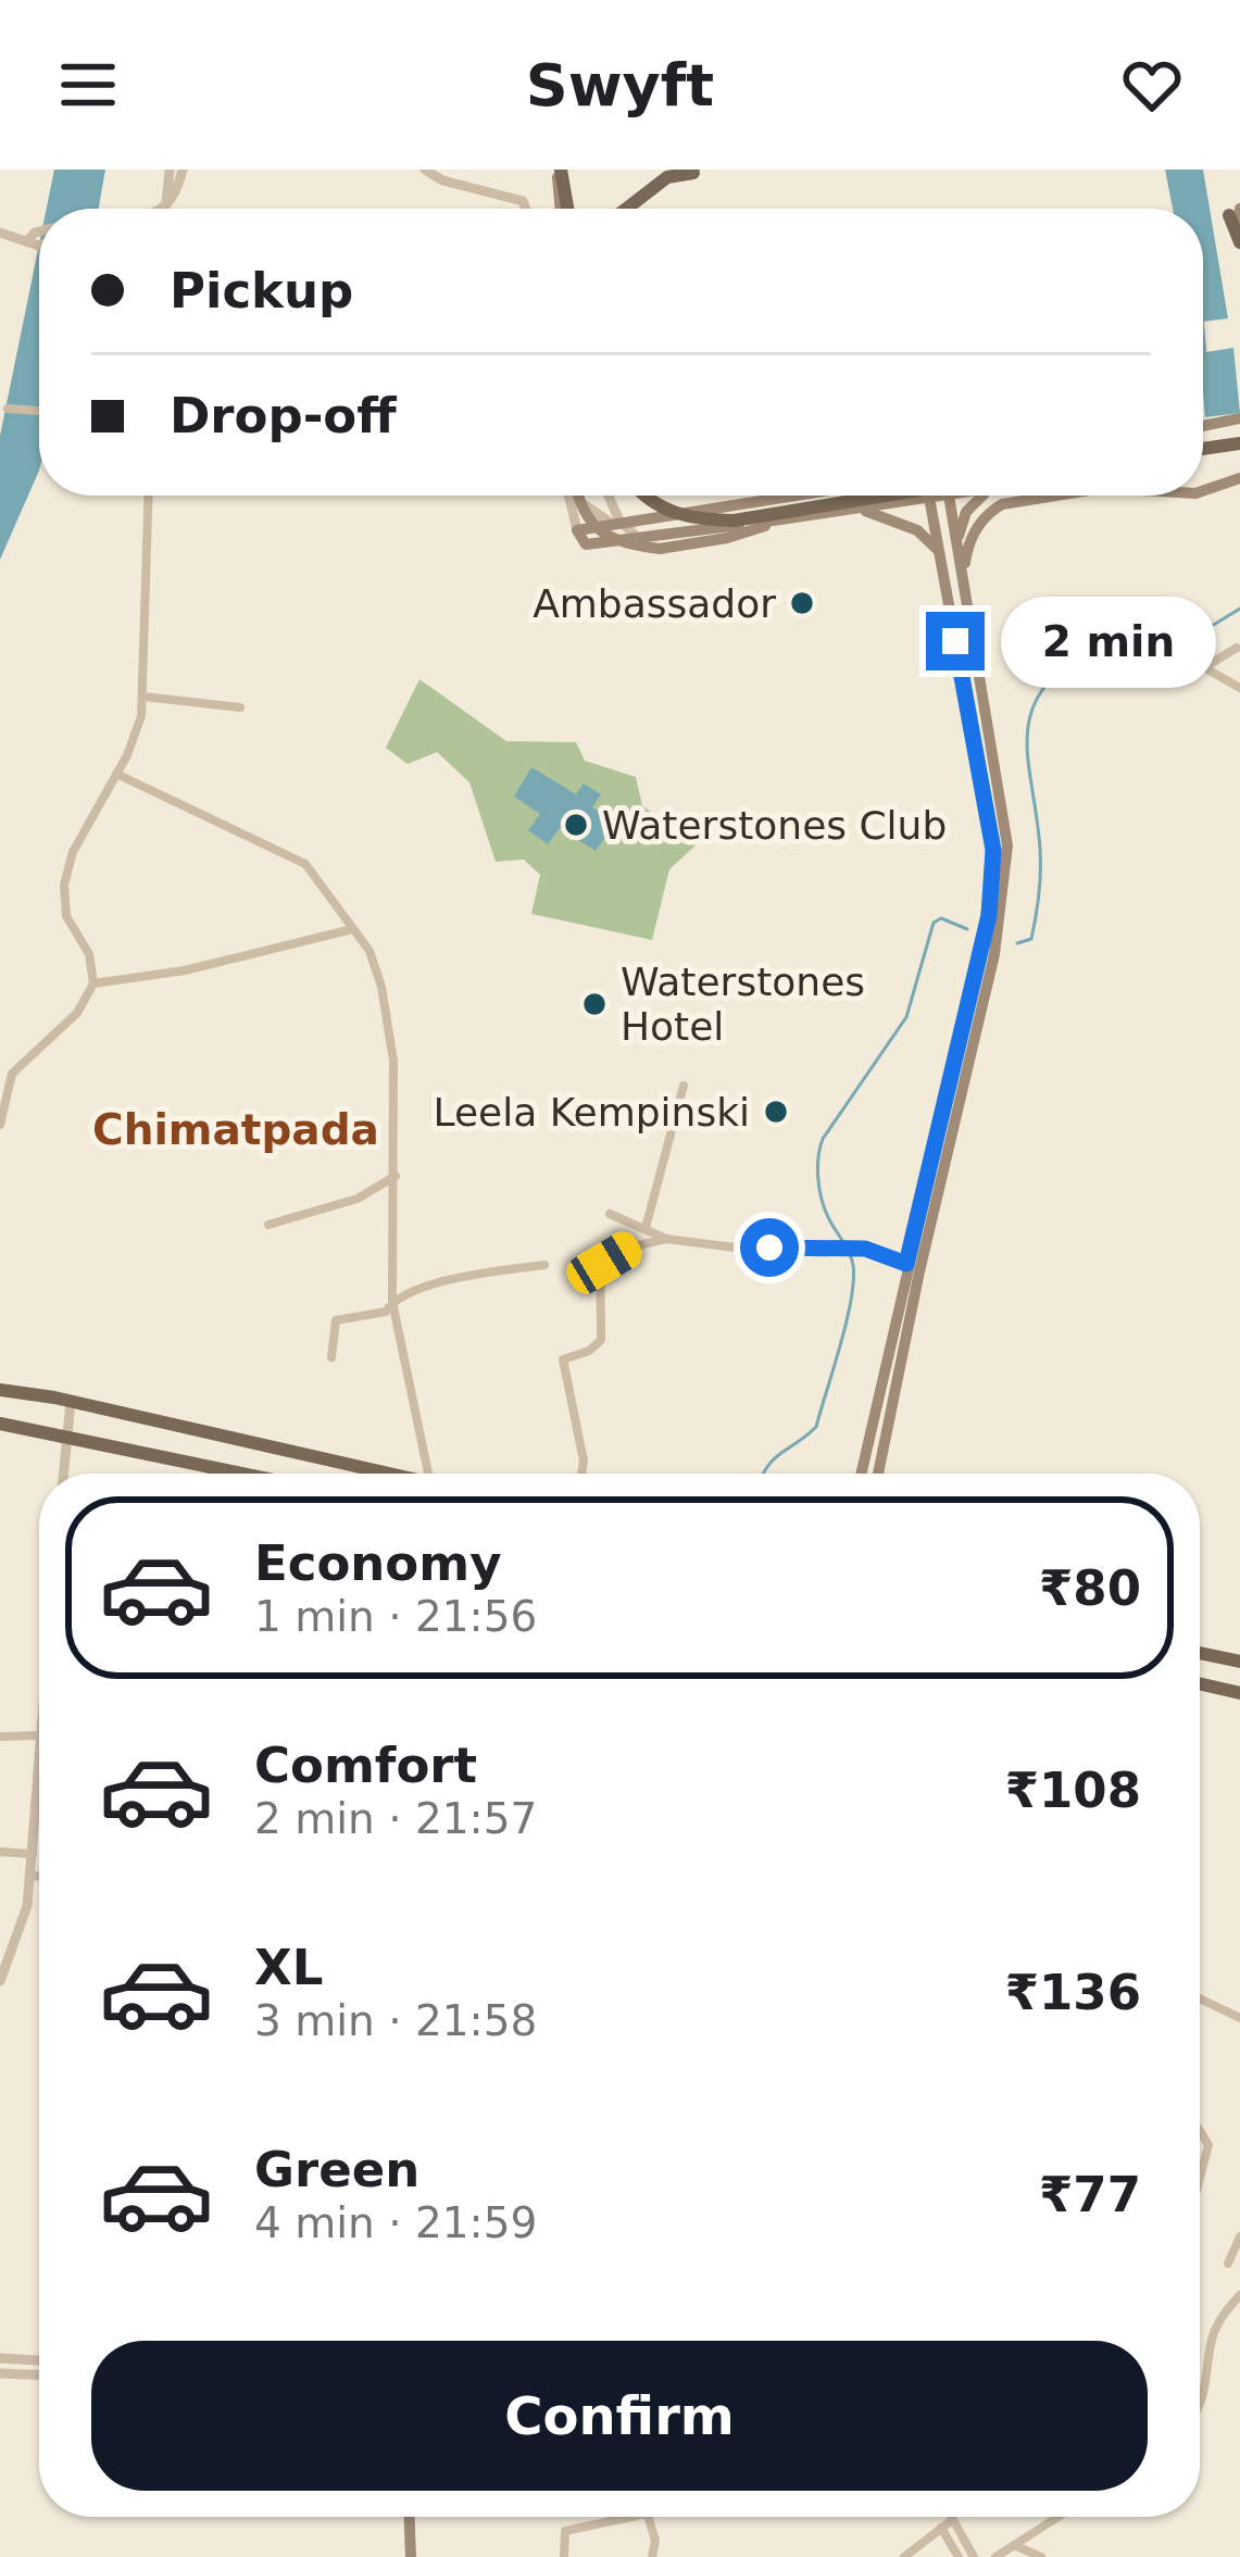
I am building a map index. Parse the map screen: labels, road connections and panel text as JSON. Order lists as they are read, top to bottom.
{
  "districts": ["Chimatpada"],
  "places": [
    "Ambassador",
    "Waterstones Club",
    "Waterstones Hotel",
    "Leela Kempinski"
  ],
  "page": {
    "header": "Swyft",
    "banner": ["Pickup", "Drop-off"],
    "bubble": "2 min",
    "list": [
      {
        "name": "Economy",
        "note": "1 min · 21:56",
        "value": "₹80"
      },
      {
        "name": "Comfort",
        "note": "2 min · 21:57",
        "value": "₹108"
      },
      {
        "name": "XL",
        "note": "3 min · 21:58",
        "value": "₹136"
      },
      {
        "name": "Green",
        "note": "4 min · 21:59",
        "value": "₹77"
      }
    ],
    "buttons": "Confirm"
  }
}
